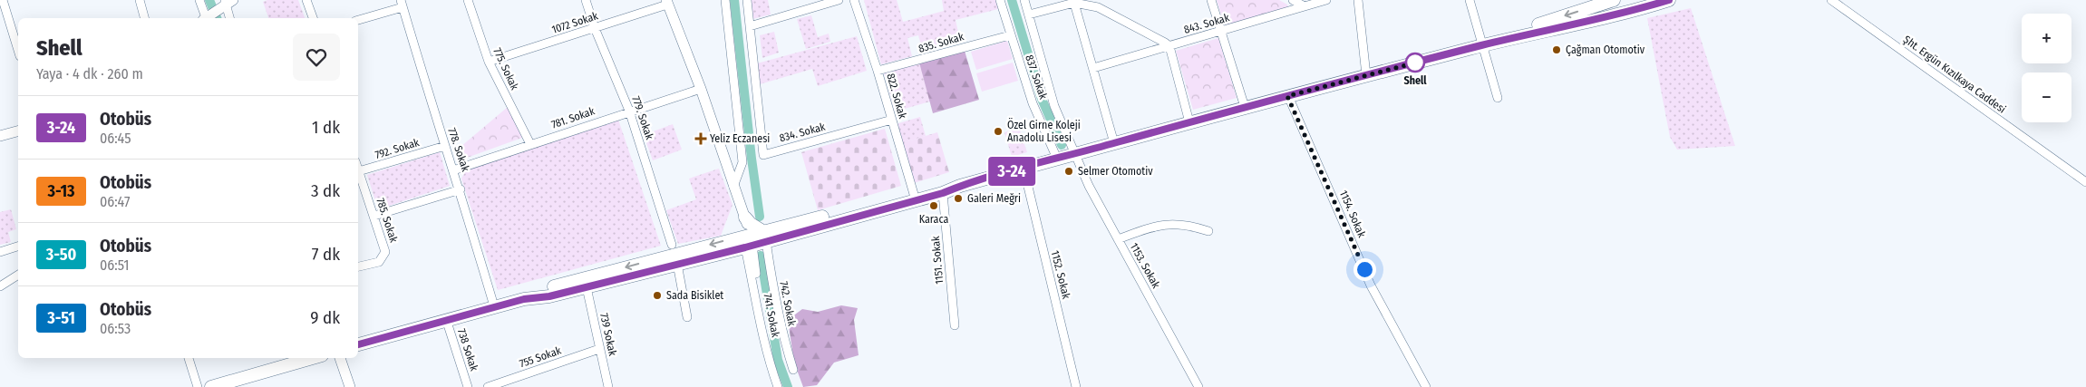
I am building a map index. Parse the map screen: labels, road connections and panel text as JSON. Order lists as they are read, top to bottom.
{
  "streets": {
    "street": [
      "1072 Sokak",
      "843. Sokak",
      "835. Sokak",
      "775. Sokak",
      "Şht. Ergün Kızılkaya Caddesi",
      "837. Sokak",
      "822. Sokak",
      "781. Sokak",
      "779. Sokak",
      "834. Sokak",
      "792. Sokak",
      "778. Sokak",
      "1154. Sokak",
      "785. Sokak",
      "1151. Sokak",
      "1153. Sokak",
      "1152. Sokak",
      "742. Sokak",
      "741. Sokak",
      "739 Sokak",
      "738 Sokak",
      "755 Sokak"
    ]
  },
  "crossings": [
    ["1072 Sokak", "775. Sokak"],
    ["1072 Sokak", "779. Sokak"],
    ["835. Sokak", "837. Sokak"],
    ["835. Sokak", "822. Sokak"],
    ["775. Sokak", "781. Sokak"],
    ["837. Sokak", "1153. Sokak"],
    ["822. Sokak", "834. Sokak"],
    ["781. Sokak", "779. Sokak"],
    ["781. Sokak", "778. Sokak"],
    ["792. Sokak", "778. Sokak"],
    ["739 Sokak", "755 Sokak"]
  ],
  "places": {
    "other": [
      "Çağman Otomotiv",
      "Shell",
      "Özel Girne Koleji Anadolu Lisesi",
      "Selmer Otomotiv",
      "Galeri Meğri",
      "Karaca",
      "Sada Bisiklet"
    ],
    "health": ["Yeliz Eczanesi"]
  },
  "lines": ["bus line 3-24"],
  "page": {
    "on_map": "3-24",
    "map_buttons": ["+", "−"],
    "heading": ["Shell", "Yaya · 4 dk · 260 m"],
    "list": [
      {
        "mark": "3-24",
        "name": "Otobüs",
        "note": "06:45",
        "value": "1 dk"
      },
      {
        "mark": "3-13",
        "name": "Otobüs",
        "note": "06:47",
        "value": "3 dk"
      },
      {
        "mark": "3-50",
        "name": "Otobüs",
        "note": "06:51",
        "value": "7 dk"
      },
      {
        "mark": "3-51",
        "name": "Otobüs",
        "note": "06:53",
        "value": "9 dk"
      }
    ]
  }
}
